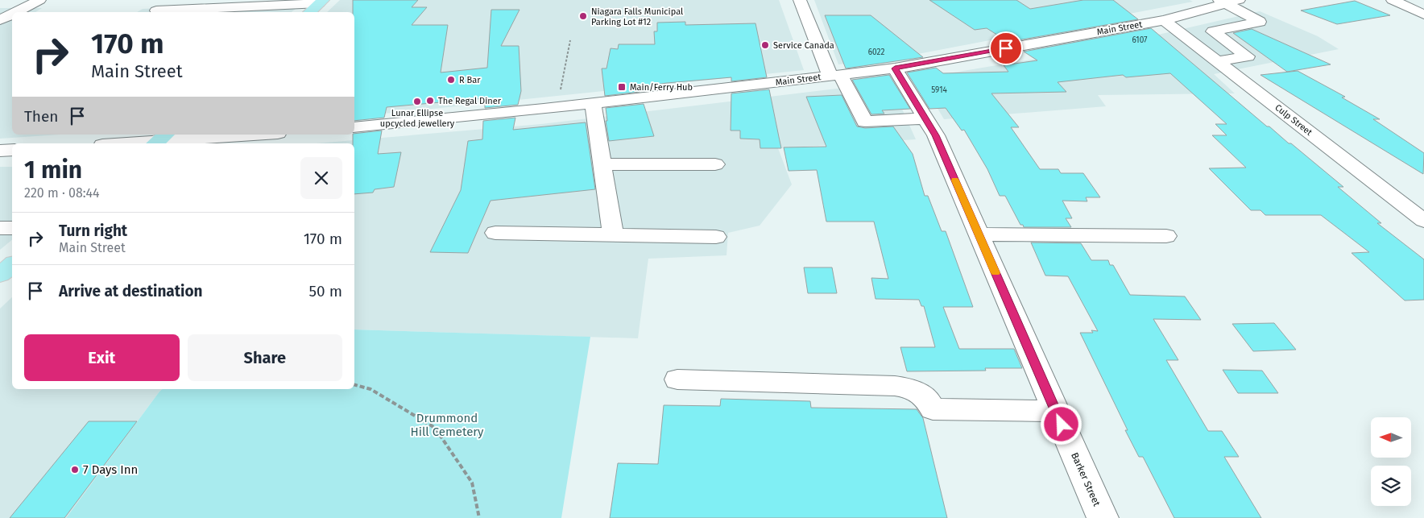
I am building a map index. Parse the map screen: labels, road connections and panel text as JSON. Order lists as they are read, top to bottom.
{
  "streets": {
    "street": ["Main Street", "Culp Street", "Barker Street"]
  },
  "crossings": [
    ["Main Street", "Culp Street"],
    ["Main Street", "Barker Street"]
  ],
  "parks": ["Drummond Hill Cemetery"],
  "places": {
    "other": [
      "Niagara Falls Municipal Parking Lot #12",
      "Service Canada",
      "R Bar",
      "The Regal Diner",
      "Lunar Ellipse upcycled jewellery",
      "7 Days Inn"
    ],
    "transit": ["Main/Ferry Hub"]
  },
  "house_numbers": ["6107", "6022", "5914"],
  "north": "left",
  "page": {
    "turn": ["170 m", "Main Street"],
    "then": "Then",
    "heading": ["1 min", "220 m · 08:44"],
    "list": [
      {
        "name": "Turn right",
        "note": "Main Street",
        "value": "170 m"
      },
      {
        "name": "Arrive at destination",
        "value": "50 m"
      }
    ],
    "buttons": ["Exit", "Share"]
  }
}
